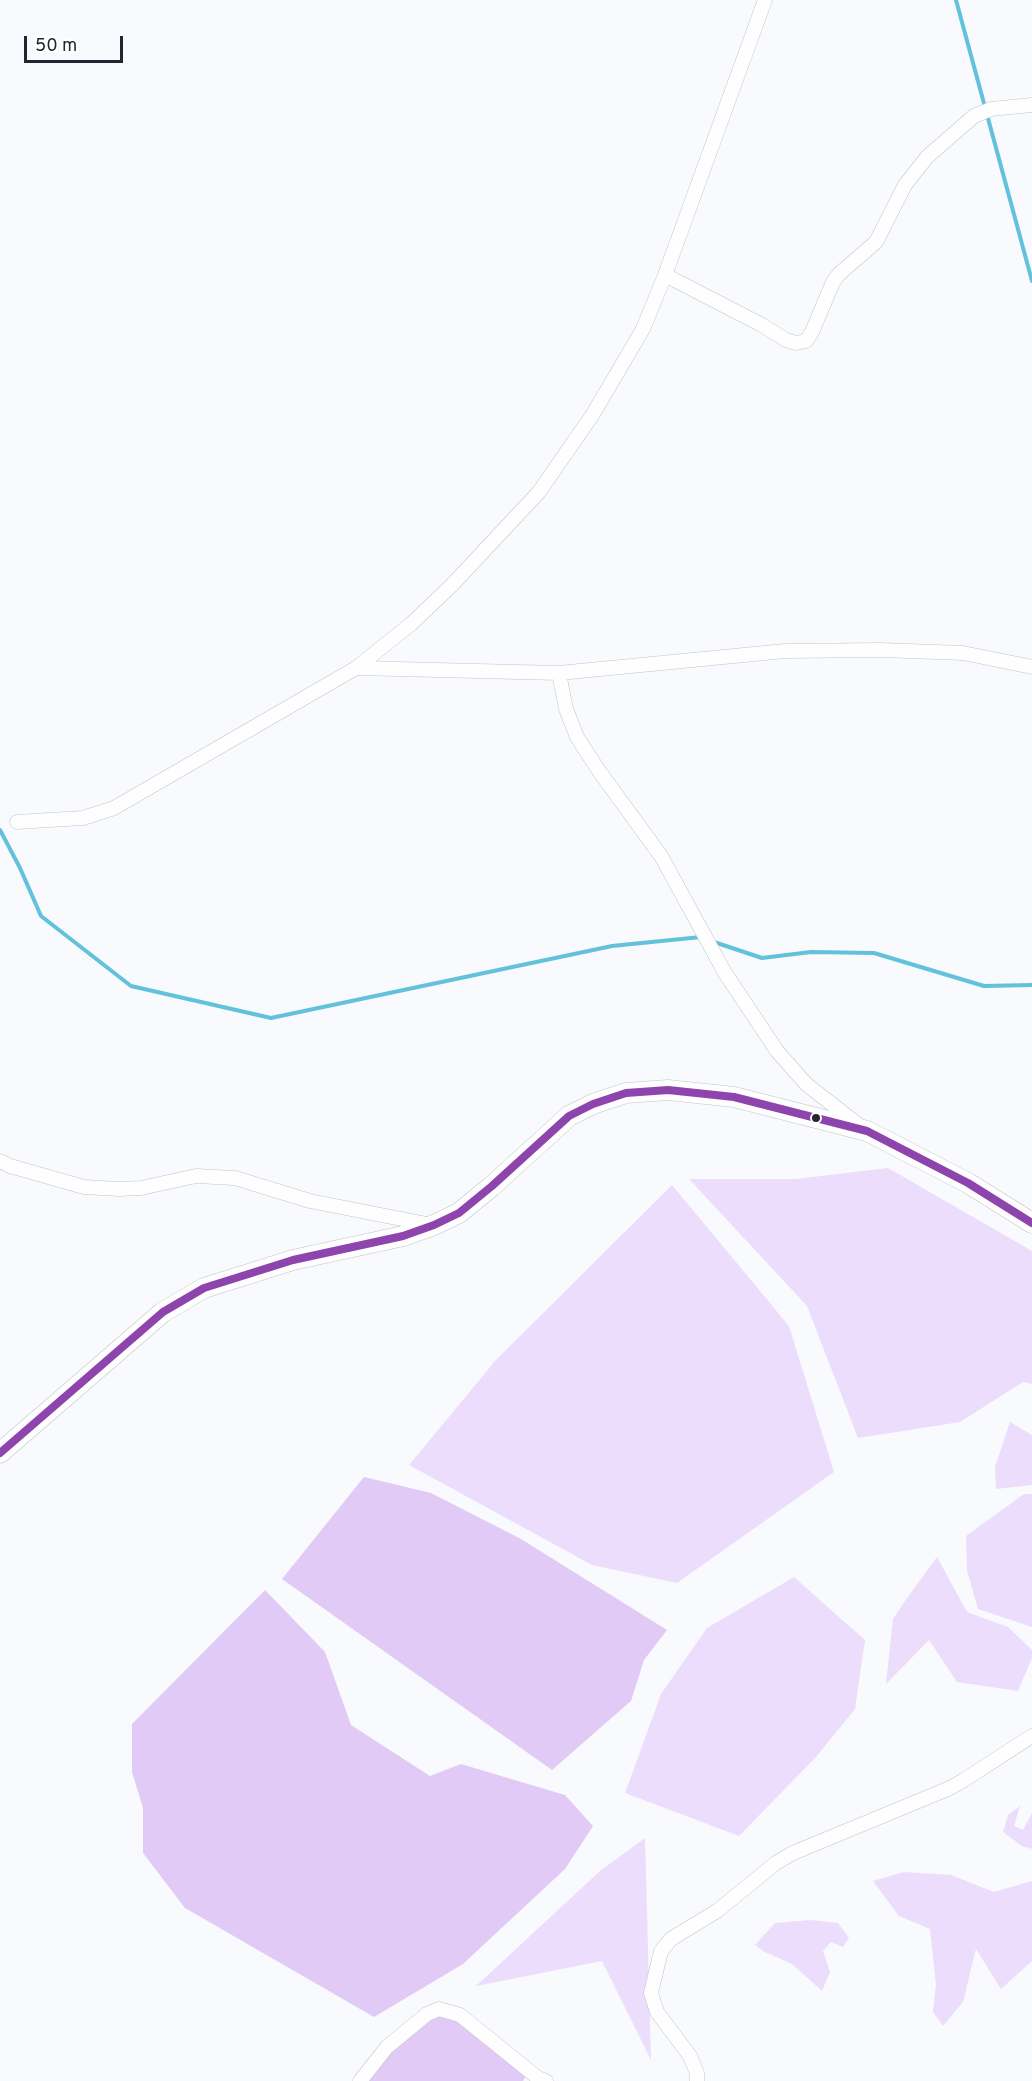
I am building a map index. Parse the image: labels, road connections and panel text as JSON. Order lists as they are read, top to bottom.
{
  "scale_bar": "50 m"
}
